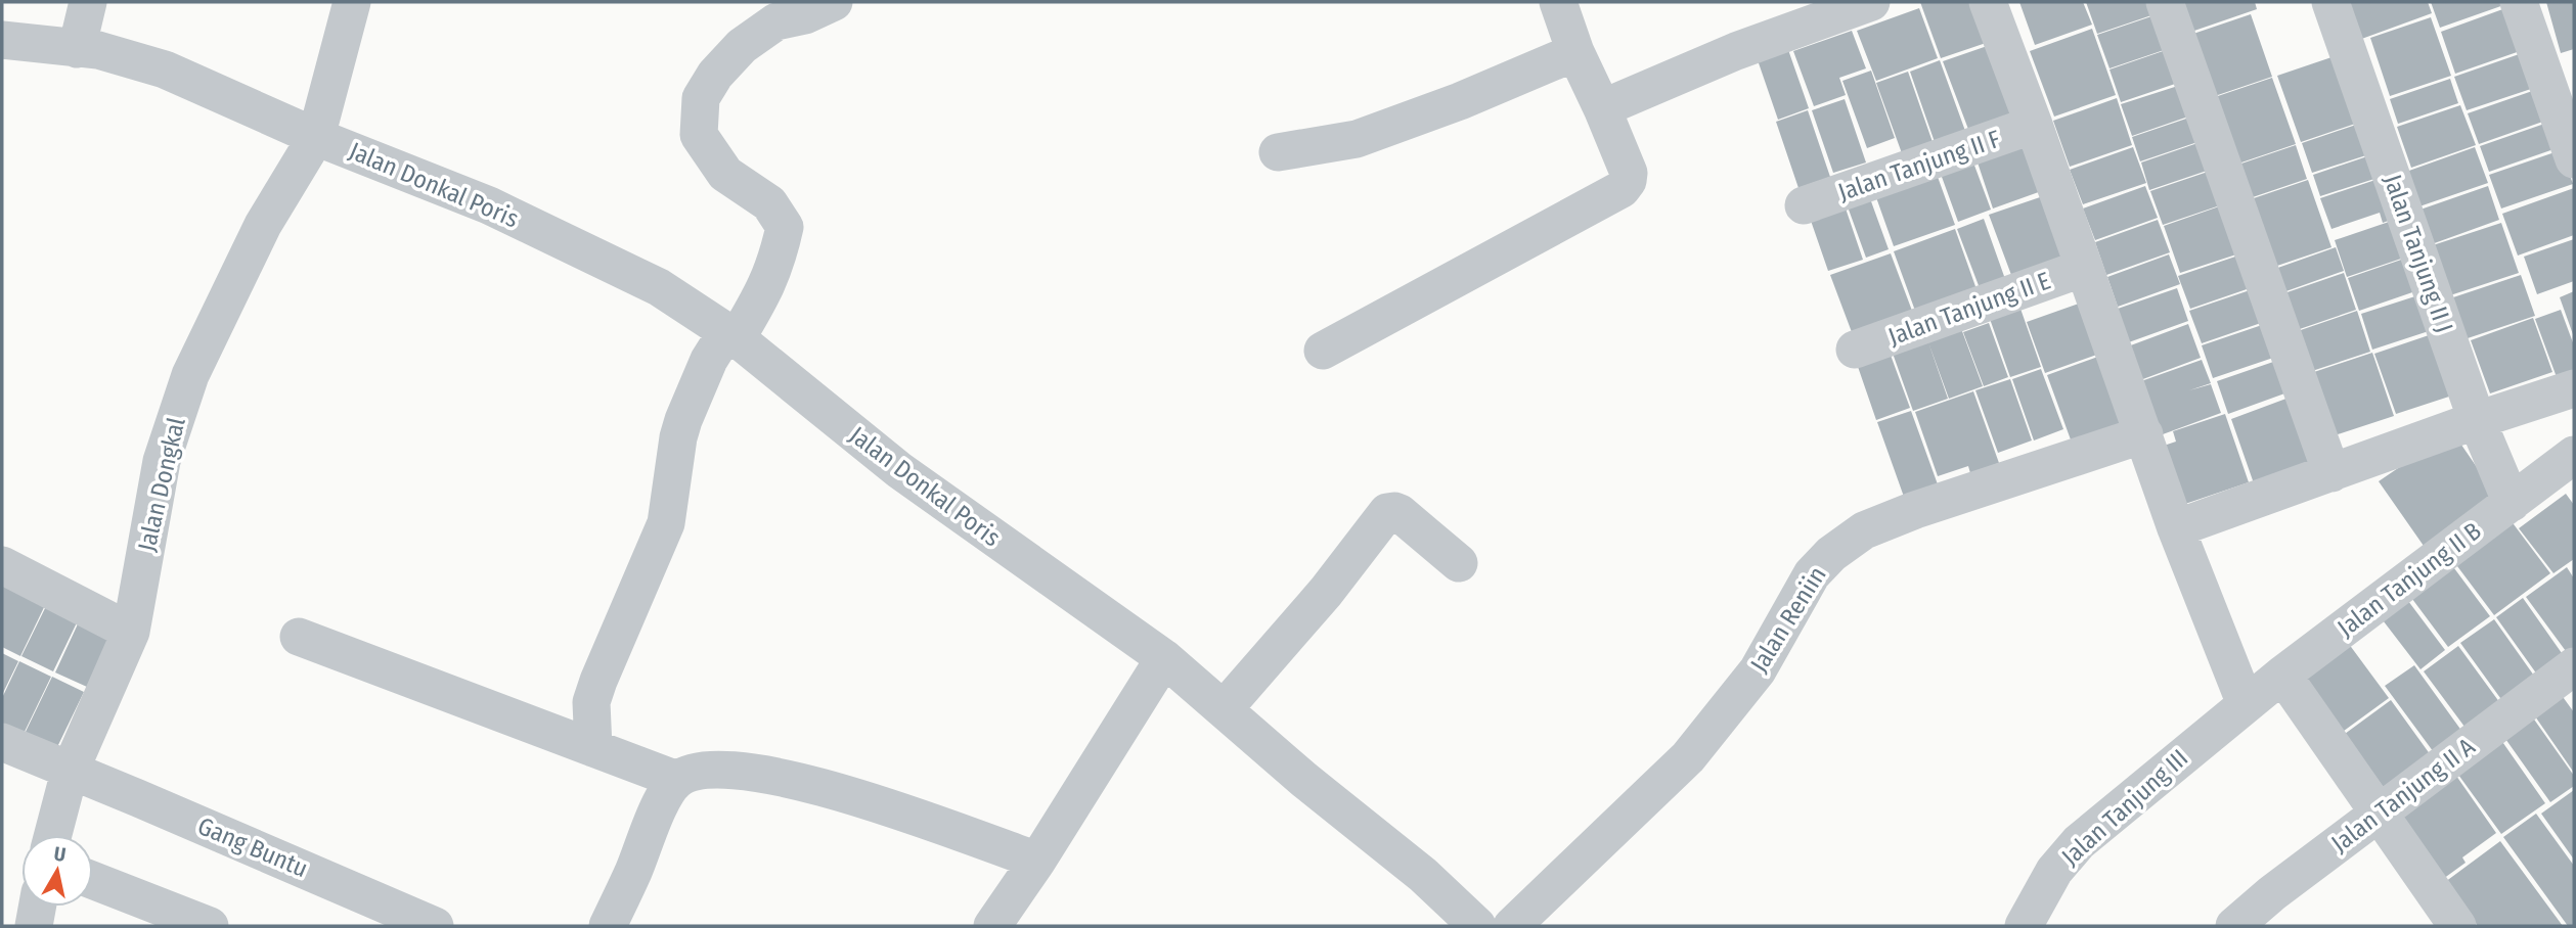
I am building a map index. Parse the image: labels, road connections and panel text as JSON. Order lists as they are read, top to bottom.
{
  "streets": {
    "street": [
      "Jalan Tanjung II F",
      "Jalan Donkal Poris",
      "Jalan Tanjung II J",
      "Jalan Tanjung II E",
      "Jalan Dongkal",
      "Jalan Tanjung II B",
      "Jalan Reniin",
      "Jalan Tanjung II A",
      "Jalan Tanjung III",
      "Gang Buntu"
    ]
  },
  "crossings": [
    ["Jalan Donkal Poris", "Jalan Dongkal"],
    ["Jalan Tanjung II J", "Jalan Tanjung II B"],
    ["Jalan Dongkal", "Gang Buntu"],
    ["Jalan Tanjung II B", "Jalan Tanjung III"]
  ],
  "north": "top"
}
